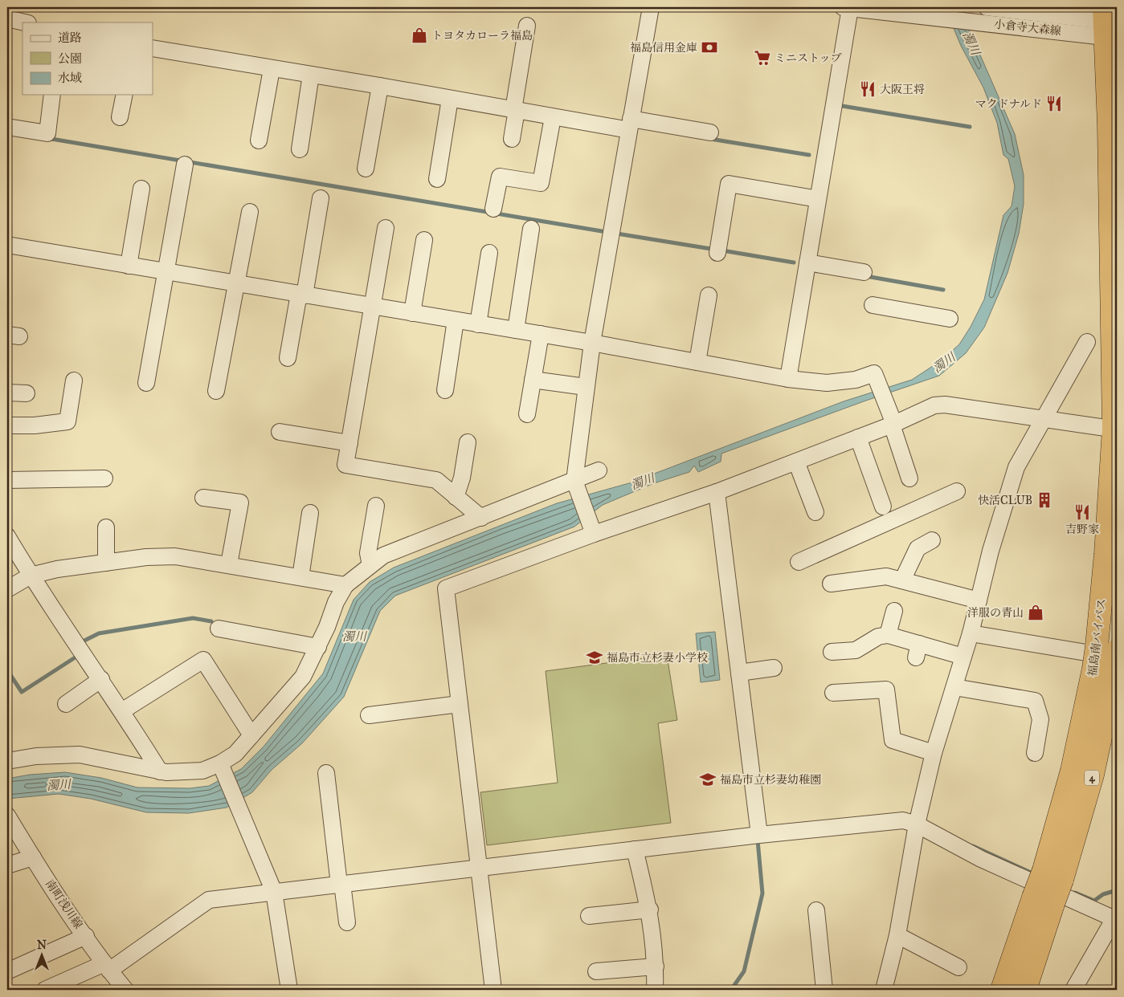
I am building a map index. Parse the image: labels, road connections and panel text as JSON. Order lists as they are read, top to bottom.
{
  "streets": {
    "highway": ["福島南バイパス", "4"],
    "street": ["小倉寺大森線", "南町浅川線"]
  },
  "crossings": [
    ["小倉寺大森線", "福島南バイパス"]
  ],
  "water": ["濁川"],
  "places": {
    "shop": ["トヨタカローラ福島", "洋服の青山"],
    "bank": ["福島信用金庫"],
    "supermarket": ["ミニストップ"],
    "restaurant": ["大阪王将", "マクドナルド", "吉野家"],
    "building": ["快活CLUB"],
    "school or university": ["福島市立杉妻小学校", "福島市立杉妻幼稚園"]
  },
  "legend": ["道路", "公園", "水域"],
  "north": "top"
}
